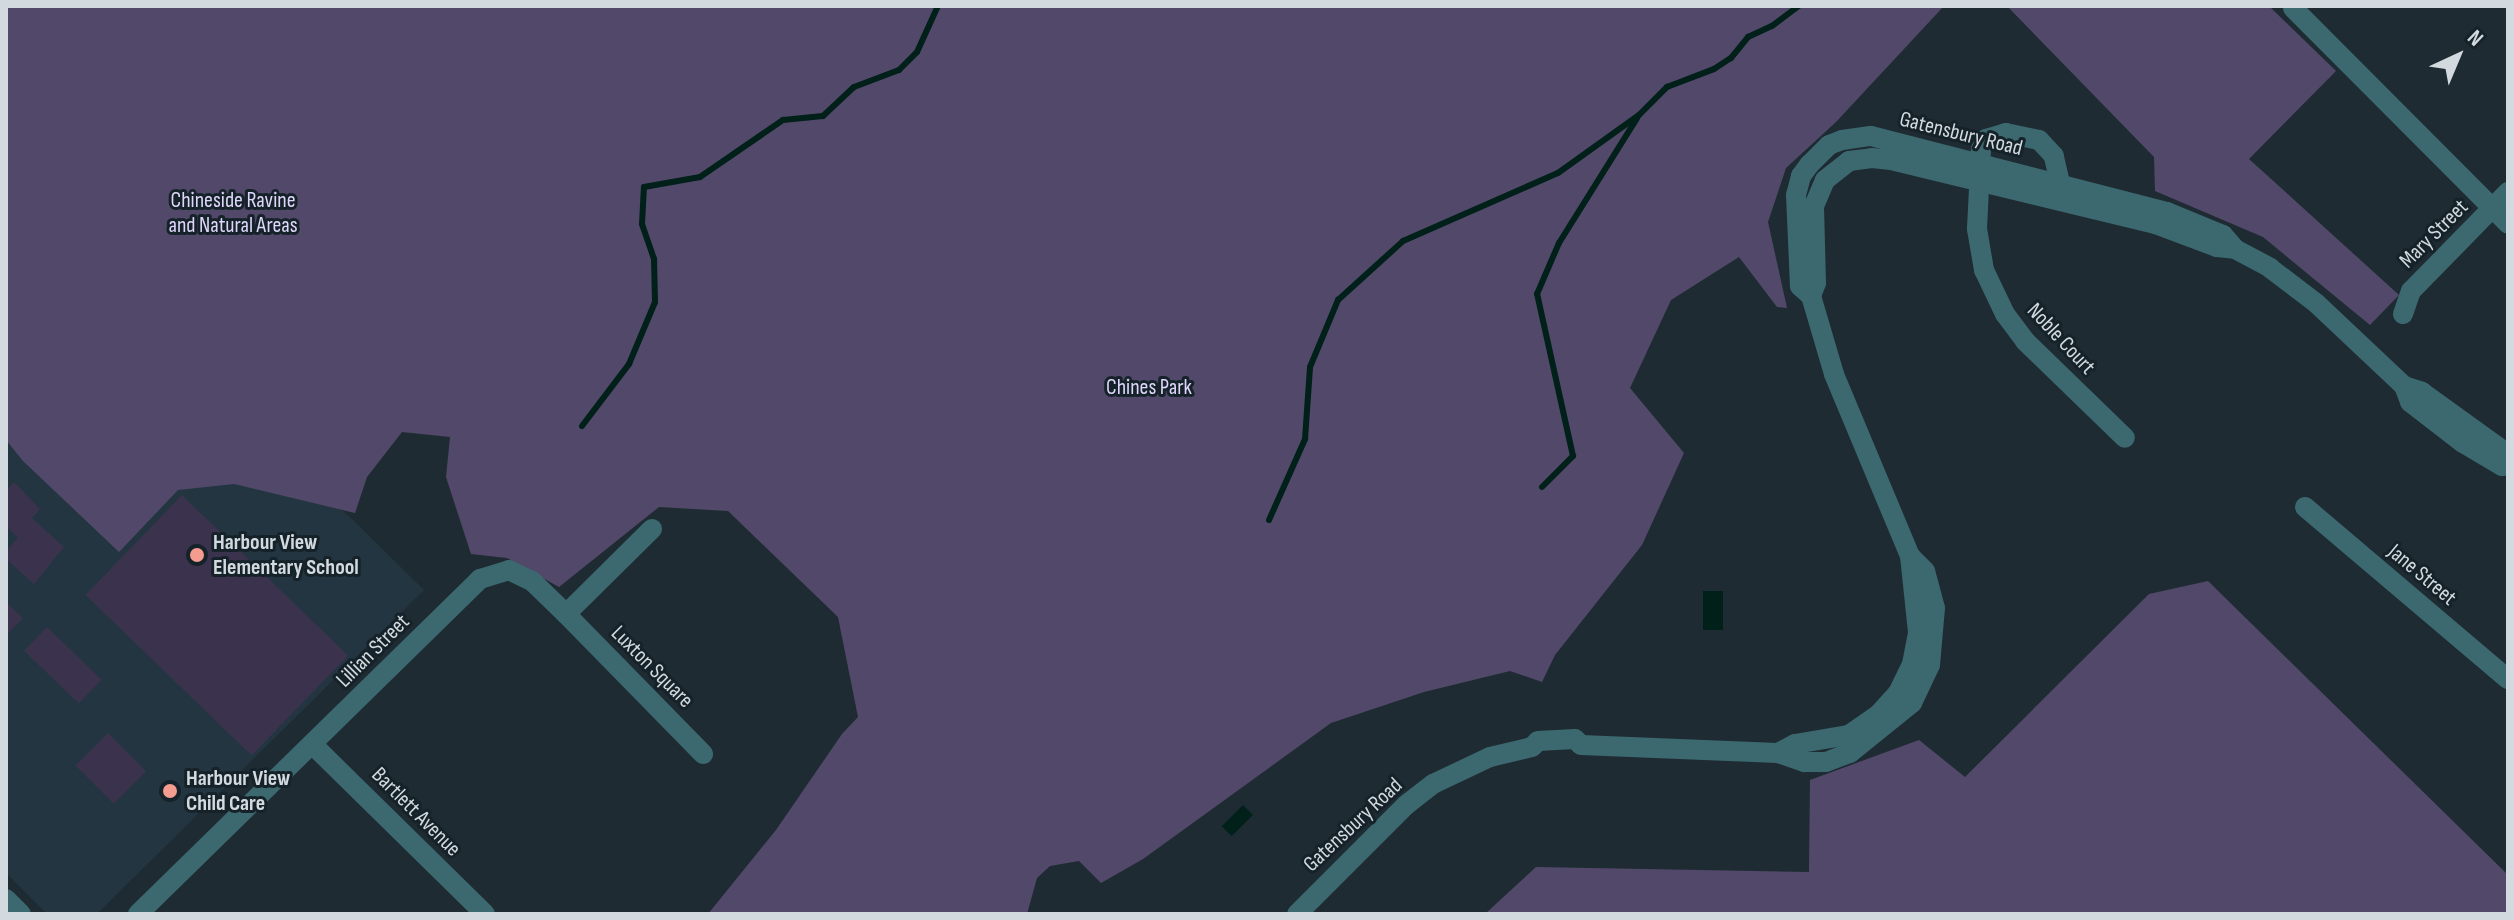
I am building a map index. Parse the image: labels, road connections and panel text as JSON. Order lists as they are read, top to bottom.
{
  "streets": {
    "street": [
      "Gatensbury Road",
      "Mary Street",
      "Noble Court",
      "Jane Street",
      "Lillian Street",
      "Luxton Square",
      "Bartlett Avenue"
    ]
  },
  "crossings": [
    ["Gatensbury Road", "Noble Court"],
    ["Lillian Street", "Luxton Square"],
    ["Lillian Street", "Bartlett Avenue"]
  ],
  "parks": ["Chineside Ravine and Natural Areas", "Chines Park"],
  "places": ["Harbour View Elementary School", "Harbour View Child Care"],
  "north": "top right"
}
